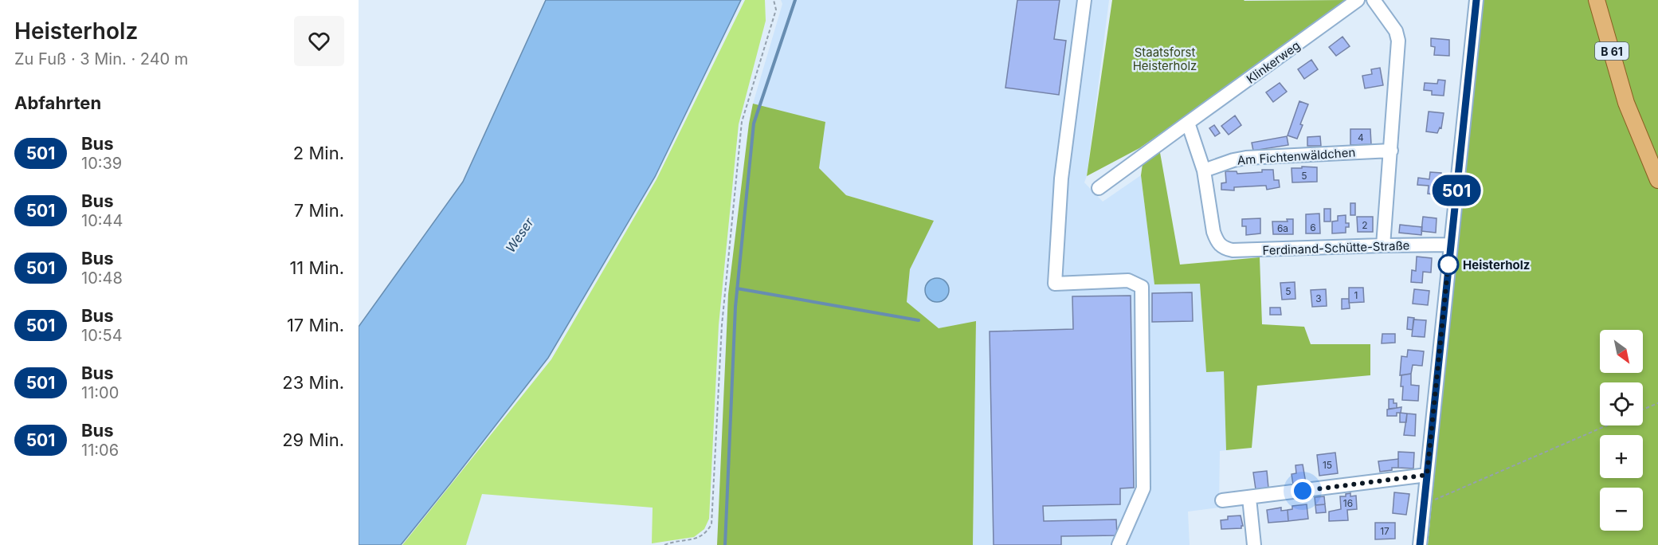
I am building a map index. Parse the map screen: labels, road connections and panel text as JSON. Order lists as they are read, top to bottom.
{
  "streets": {
    "main road": ["B 61"],
    "street": ["Klinkerweg", "Am Fichtenwäldchen", "Ferdinand-Schütte-Straße"]
  },
  "crossings": [
    ["Am Fichtenwäldchen", "Ferdinand-Schütte-Straße"]
  ],
  "water": ["Weser"],
  "parks": ["Staatsforst Heisterholz"],
  "places": ["Heisterholz"],
  "lines": ["bus line 501"],
  "house_numbers": [
    "4",
    "5",
    "2",
    "6",
    "6a",
    "5",
    "1",
    "3",
    "15",
    "16",
    "17"
  ],
  "north": "bottom right",
  "page": {
    "heading": [
      ["Heisterholz", "Zu Fuß · 3 Min. · 240 m"],
      "Abfahrten"
    ],
    "on_map": "501",
    "list": [
      {
        "mark": "501",
        "name": "Bus",
        "note": "10:39",
        "value": "2 Min."
      },
      {
        "mark": "501",
        "name": "Bus",
        "note": "10:44",
        "value": "7 Min."
      },
      {
        "mark": "501",
        "name": "Bus",
        "note": "10:48",
        "value": "11 Min."
      },
      {
        "mark": "501",
        "name": "Bus",
        "note": "10:54",
        "value": "17 Min."
      },
      {
        "mark": "501",
        "name": "Bus",
        "note": "11:00",
        "value": "23 Min."
      },
      {
        "mark": "501",
        "name": "Bus",
        "note": "11:06",
        "value": "29 Min."
      }
    ],
    "map_buttons": ["+", "−"]
  }
}
